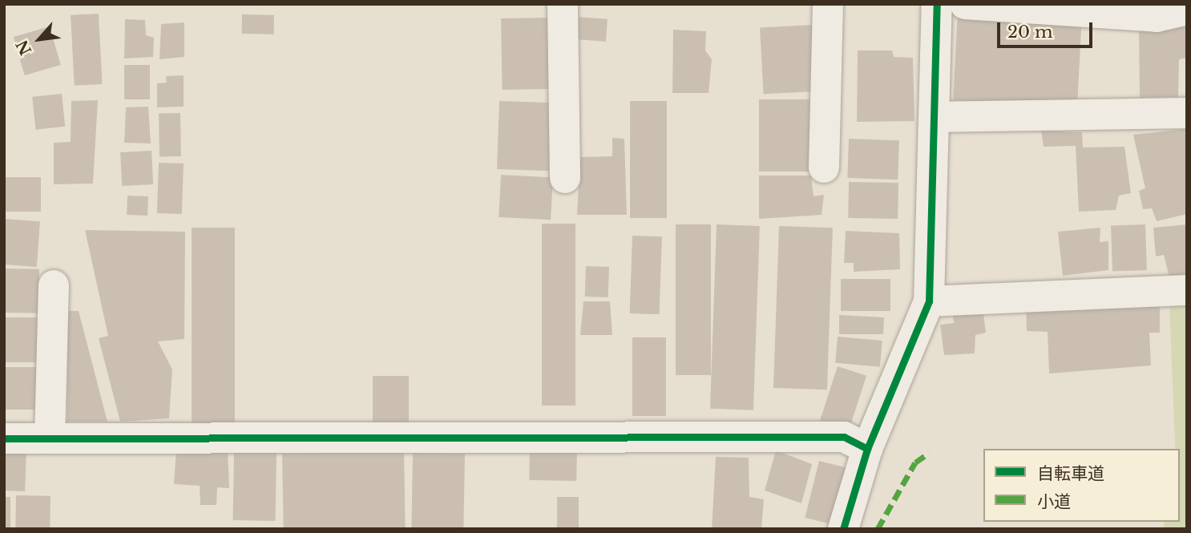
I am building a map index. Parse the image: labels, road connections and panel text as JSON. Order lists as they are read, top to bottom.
{
  "legend": ["自転車道", "小道"],
  "scale_bar": "20 m",
  "north": "bottom left"
}
